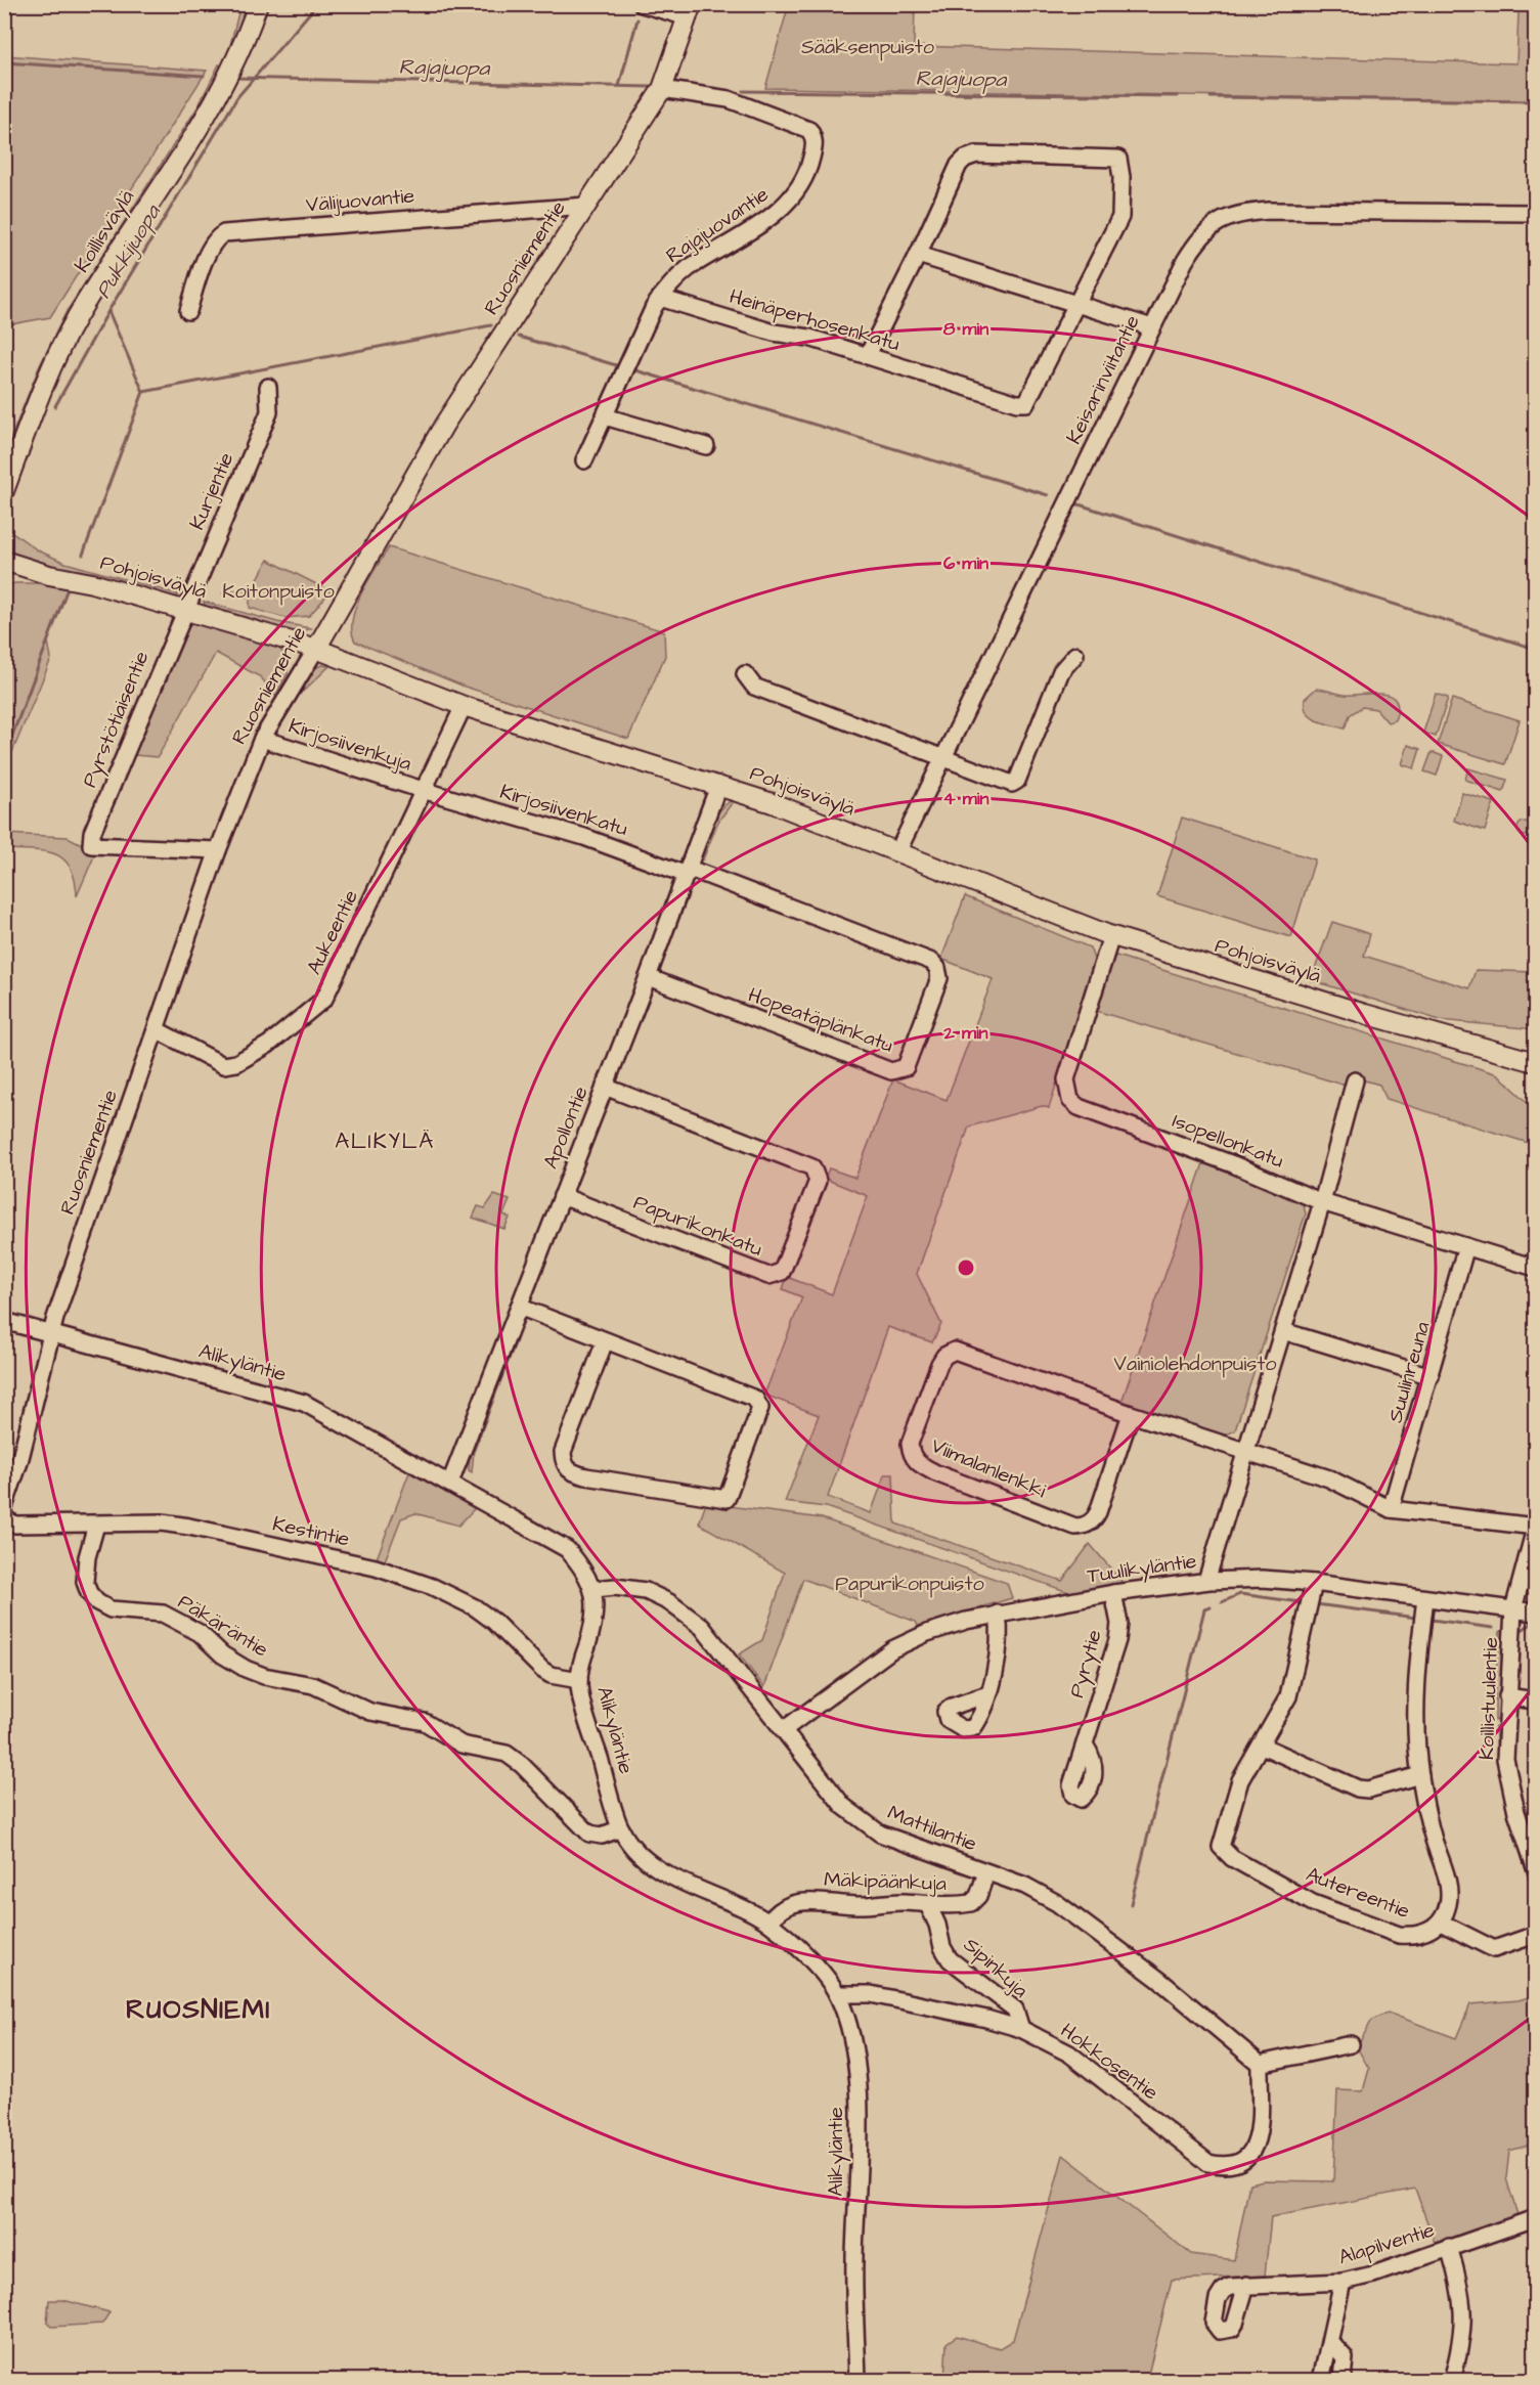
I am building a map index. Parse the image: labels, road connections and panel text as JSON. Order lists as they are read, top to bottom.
{
  "streets": {
    "main road": ["Koillisväylä", "Ruosniementie", "Pohjoisväylä"],
    "street": [
      "Välijuovantie",
      "Rajajuovantie",
      "Heinäperhosenkatu",
      "Keisarinviitantie",
      "Kurjentie",
      "Pyrstötiaisentie",
      "Kirjosiivenkuja",
      "Kirjosiivenkatu",
      "Aukeentie",
      "Hopeatäplänkatu",
      "Apollontie",
      "Isopellonkatu",
      "Papurikonkatu",
      "Alikyläntie",
      "Suulinreuna",
      "Viimalanlenkki",
      "Kestintie",
      "Tuulikyläntie",
      "Päkäräntie",
      "Pyrytie",
      "Koillistuulentie",
      "Mattilantie",
      "Mäkipäänkuja",
      "Autereentie",
      "Sipinkuja",
      "Hokkosentie",
      "Alapilventie"
    ]
  },
  "crossings": [
    ["Välijuovantie", "Ruosniementie"],
    ["Rajajuovantie", "Ruosniementie"],
    ["Rajajuovantie", "Heinäperhosenkatu"],
    ["Ruosniementie", "Pohjoisväylä"],
    ["Ruosniementie", "Pyrstötiaisentie"],
    ["Ruosniementie", "Kirjosiivenkuja"],
    ["Ruosniementie", "Aukeentie"],
    ["Ruosniementie", "Alikyläntie"],
    ["Keisarinviitantie", "Pohjoisväylä"],
    ["Kurjentie", "Pohjoisväylä"],
    ["Kurjentie", "Pyrstötiaisentie"],
    ["Pohjoisväylä", "Pyrstötiaisentie"],
    ["Pohjoisväylä", "Aukeentie"],
    ["Pohjoisväylä", "Apollontie"],
    ["Pohjoisväylä", "Isopellonkatu"],
    ["Kirjosiivenkuja", "Kirjosiivenkatu"],
    ["Kirjosiivenkuja", "Aukeentie"],
    ["Kirjosiivenkatu", "Aukeentie"],
    ["Kirjosiivenkatu", "Hopeatäplänkatu"],
    ["Kirjosiivenkatu", "Apollontie"],
    ["Hopeatäplänkatu", "Apollontie"],
    ["Apollontie", "Papurikonkatu"],
    ["Apollontie", "Alikyläntie"],
    ["Isopellonkatu", "Suulinreuna"],
    ["Alikyläntie", "Kestintie"],
    ["Alikyläntie", "Päkäräntie"],
    ["Alikyläntie", "Mattilantie"],
    ["Alikyläntie", "Mäkipäänkuja"],
    ["Alikyläntie", "Hokkosentie"],
    ["Suulinreuna", "Viimalanlenkki"],
    ["Viimalanlenkki", "Koillistuulentie"],
    ["Kestintie", "Päkäräntie"],
    ["Tuulikyläntie", "Pyrytie"],
    ["Tuulikyläntie", "Koillistuulentie"],
    ["Tuulikyläntie", "Mattilantie"],
    ["Tuulikyläntie", "Autereentie"],
    ["Mattilantie", "Mäkipäänkuja"],
    ["Mattilantie", "Hokkosentie"],
    ["Mäkipäänkuja", "Sipinkuja"],
    ["Sipinkuja", "Hokkosentie"]
  ],
  "districts": ["ALIKYLÄ", "RUOSNIEMI"],
  "water": ["Rajajuopa", "Pukkijuopa"],
  "parks": [
    "Sääksenpuisto",
    "Koitonpuisto",
    "Vainiolehdonpuisto",
    "Papurikonpuisto"
  ],
  "rings": [
    "8 min",
    "6 min",
    "4 min",
    "2 min"
  ]
}
